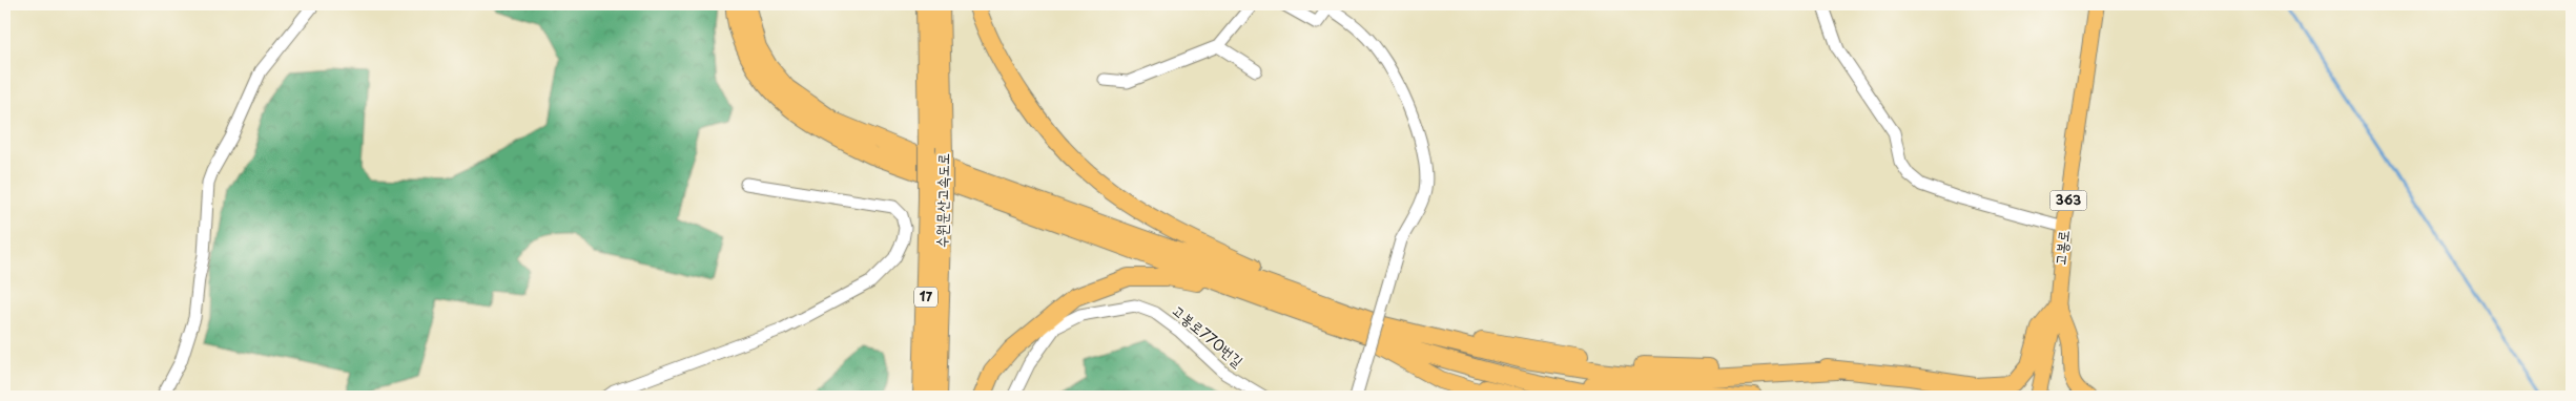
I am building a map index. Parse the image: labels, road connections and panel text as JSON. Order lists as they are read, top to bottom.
{
  "streets": {
    "highway": ["수원문산고속도로", "17"],
    "main road": ["363", "고봉로"],
    "street": ["고봉로770번길"]
  }
}
